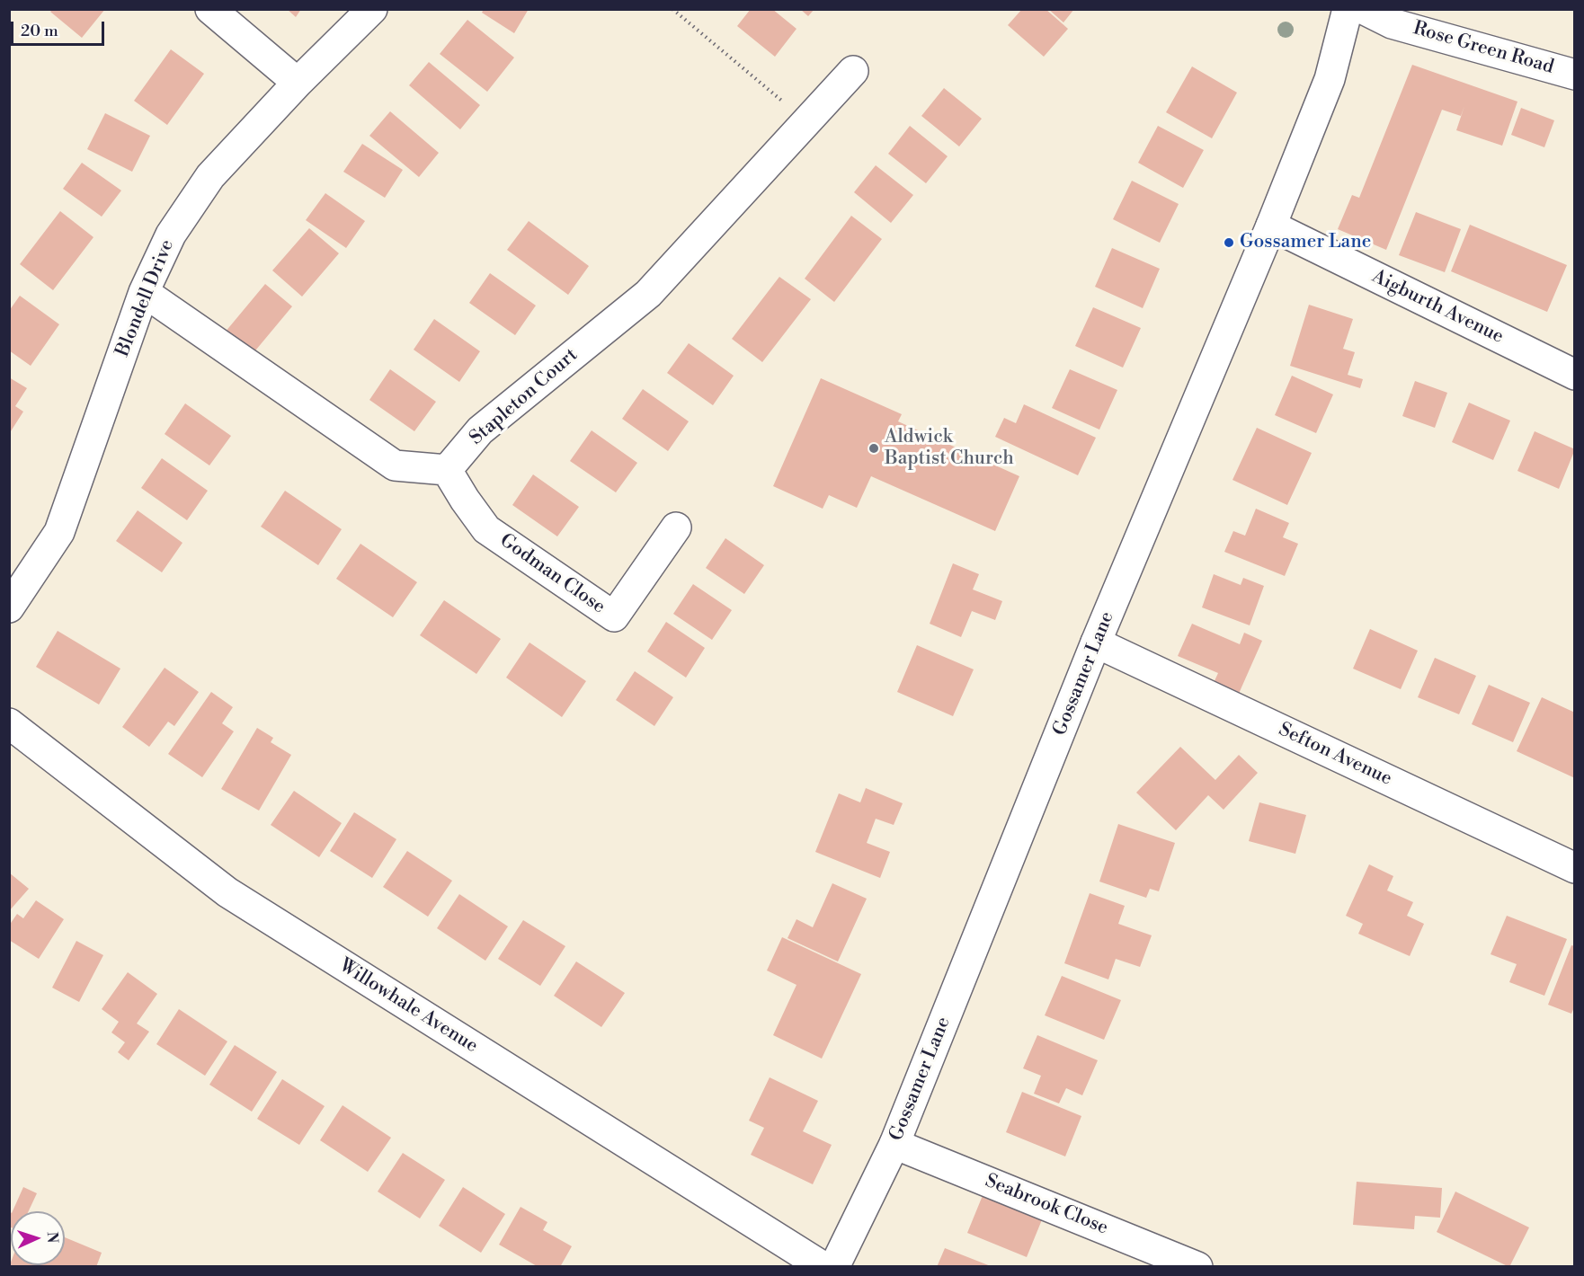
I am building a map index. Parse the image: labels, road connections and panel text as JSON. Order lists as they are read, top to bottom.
{
  "streets": {
    "street": [
      "Rose Green Road",
      "Blondell Drive",
      "Aigburth Avenue",
      "Stapleton Court",
      "Godman Close",
      "Gossamer Lane",
      "Sefton Avenue",
      "Willowhale Avenue",
      "Seabrook Close"
    ]
  },
  "crossings": [
    ["Aigburth Avenue", "Gossamer Lane"],
    ["Stapleton Court", "Godman Close"],
    ["Gossamer Lane", "Sefton Avenue"],
    ["Gossamer Lane", "Seabrook Close"]
  ],
  "places": ["Gossamer Lane", "Aldwick Baptist Church"],
  "scale_bar": "20 m",
  "north": "right"
}
